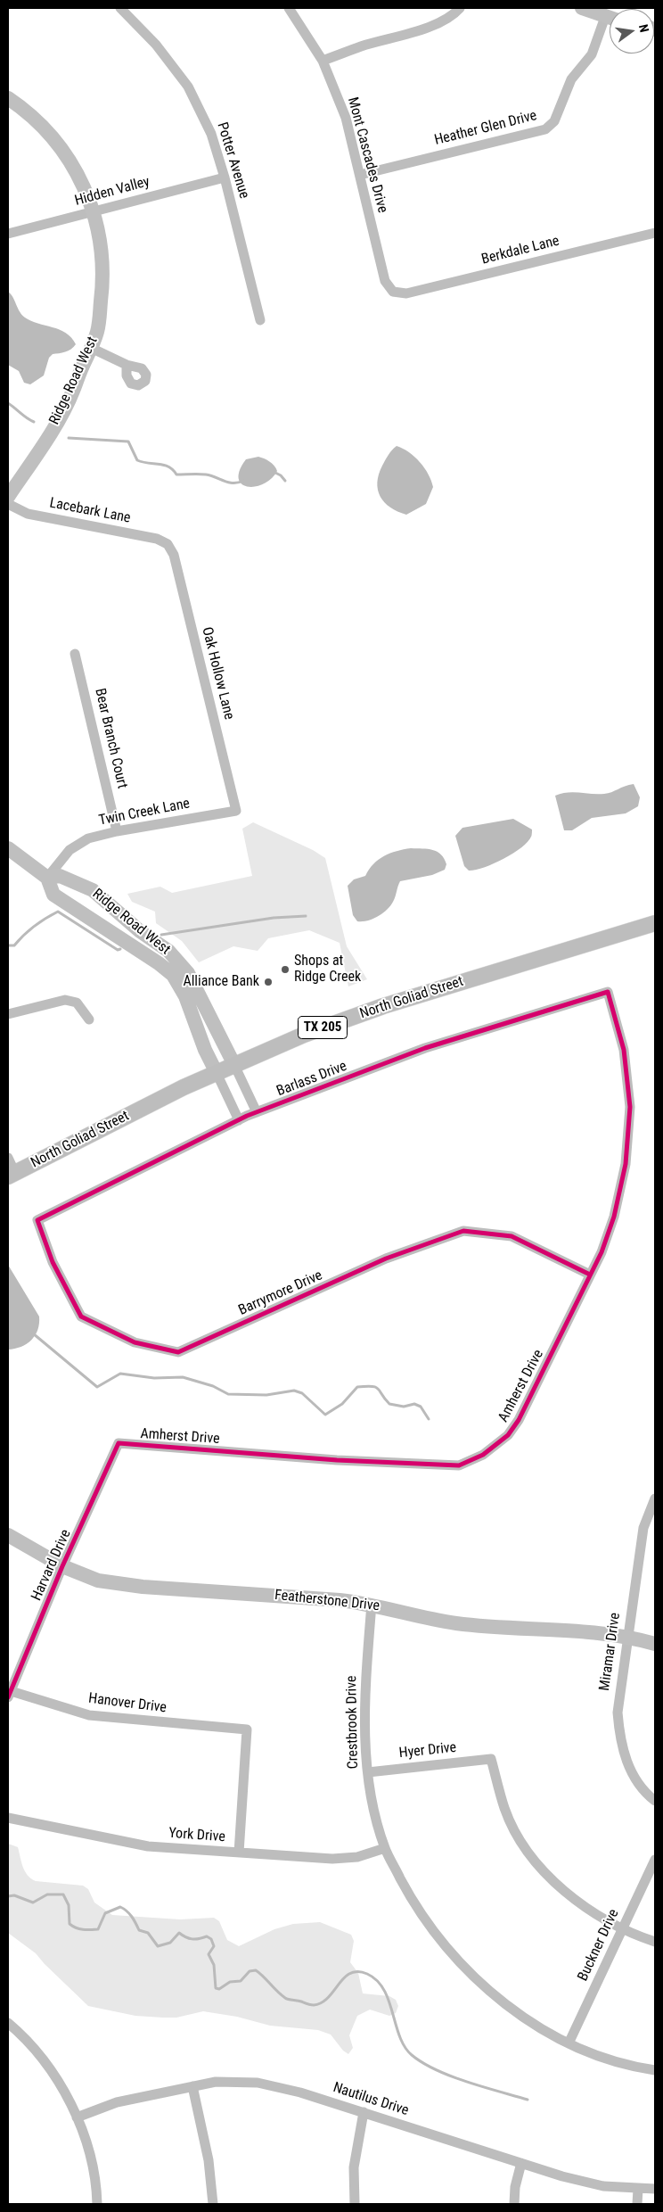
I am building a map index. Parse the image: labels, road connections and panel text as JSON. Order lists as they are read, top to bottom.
{
  "streets": {
    "main road": ["North Goliad Street", "TX 205"],
    "street": [
      "Heather Glen Drive",
      "Mont Cascades Drive",
      "Potter Avenue",
      "Hidden Valley",
      "Berkdale Lane",
      "Ridge Road West",
      "Lacebark Lane",
      "Oak Hollow Lane",
      "Bear Branch Court",
      "Twin Creek Lane",
      "Barlass Drive",
      "Barrymore Drive",
      "Amherst Drive",
      "Harvard Drive",
      "Featherstone Drive",
      "Miramar Drive",
      "Hanover Drive",
      "Crestbrook Drive",
      "Hyer Drive",
      "York Drive",
      "Buckner Drive",
      "Nautilus Drive"
    ]
  },
  "crossings": [
    ["Heather Glen Drive", "Mont Cascades Drive"],
    ["Mont Cascades Drive", "Berkdale Lane"],
    ["Potter Avenue", "Hidden Valley"],
    ["Hidden Valley", "Ridge Road West"],
    ["Ridge Road West", "Twin Creek Lane"],
    ["Ridge Road West", "North Goliad Street"],
    ["Ridge Road West", "Barlass Drive"],
    ["Lacebark Lane", "Oak Hollow Lane"],
    ["Oak Hollow Lane", "Twin Creek Lane"],
    ["Bear Branch Court", "Twin Creek Lane"],
    ["Barlass Drive", "Barrymore Drive"],
    ["Barlass Drive", "Amherst Drive"],
    ["Barrymore Drive", "Amherst Drive"],
    ["Amherst Drive", "Harvard Drive"],
    ["Harvard Drive", "Featherstone Drive"],
    ["Harvard Drive", "Hanover Drive"],
    ["Featherstone Drive", "Miramar Drive"],
    ["Featherstone Drive", "Crestbrook Drive"],
    ["Hanover Drive", "York Drive"],
    ["Crestbrook Drive", "Hyer Drive"],
    ["Crestbrook Drive", "York Drive"],
    ["Crestbrook Drive", "Buckner Drive"],
    ["Hyer Drive", "Buckner Drive"]
  ],
  "places": ["Shops at Ridge Creek", "Alliance Bank"],
  "north": "right"
}
